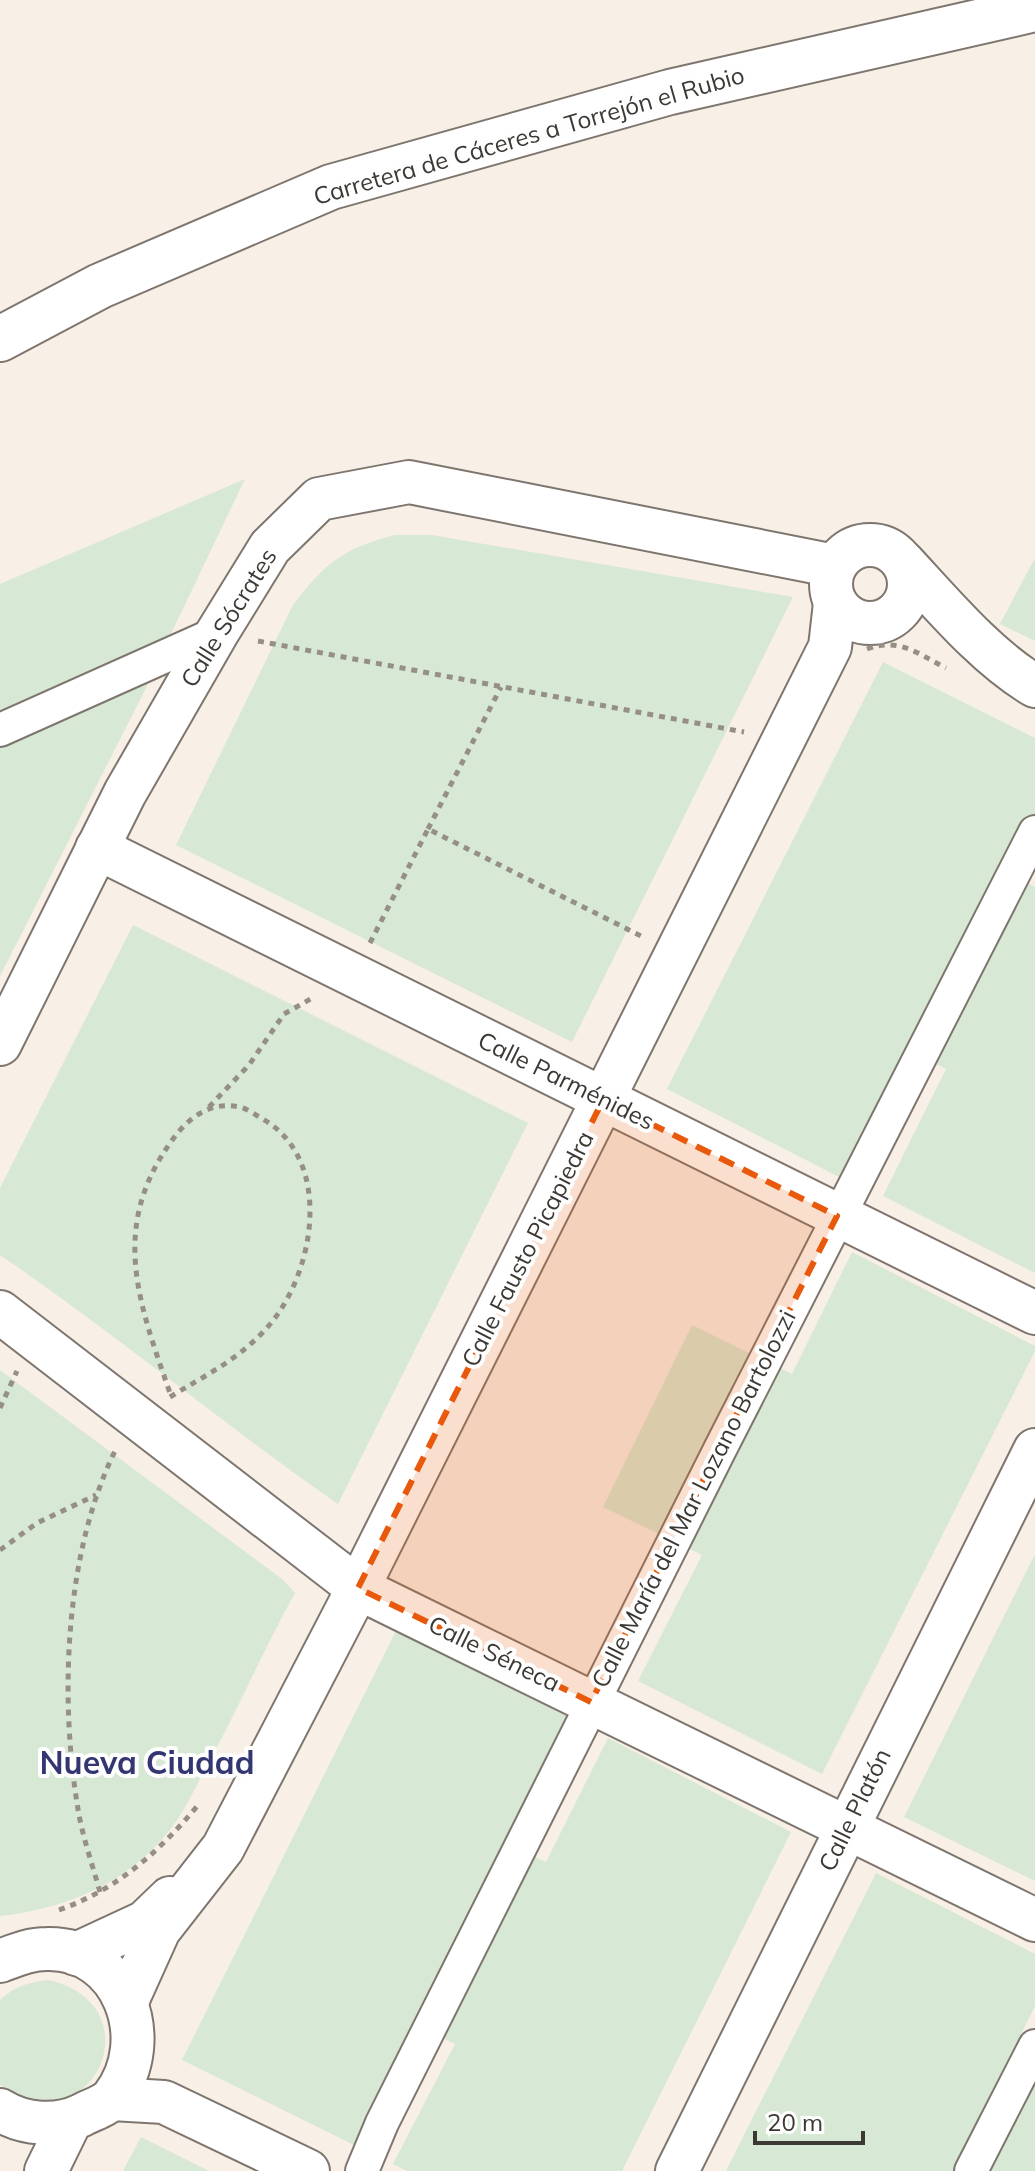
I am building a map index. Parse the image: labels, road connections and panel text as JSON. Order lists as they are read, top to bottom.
{
  "streets": {
    "street": [
      "Carretera de Cáceres a Torrejón el Rubio",
      "Calle Sócrates",
      "Calle Parménides",
      "Calle Fausto Picapiedra",
      "Calle María del Mar Lozano Bartolozzi",
      "Calle Séneca",
      "Calle Platón"
    ]
  },
  "crossings": [
    ["Calle Sócrates", "Calle Parménides"],
    ["Calle Parménides", "Calle Fausto Picapiedra"],
    ["Calle Parménides", "Calle María del Mar Lozano Bartolozzi"],
    ["Calle Fausto Picapiedra", "Calle Séneca"],
    ["Calle María del Mar Lozano Bartolozzi", "Calle Séneca"],
    ["Calle Séneca", "Calle Platón"]
  ],
  "districts": ["Nueva Ciudad"],
  "scale_bar": "20 m"
}
